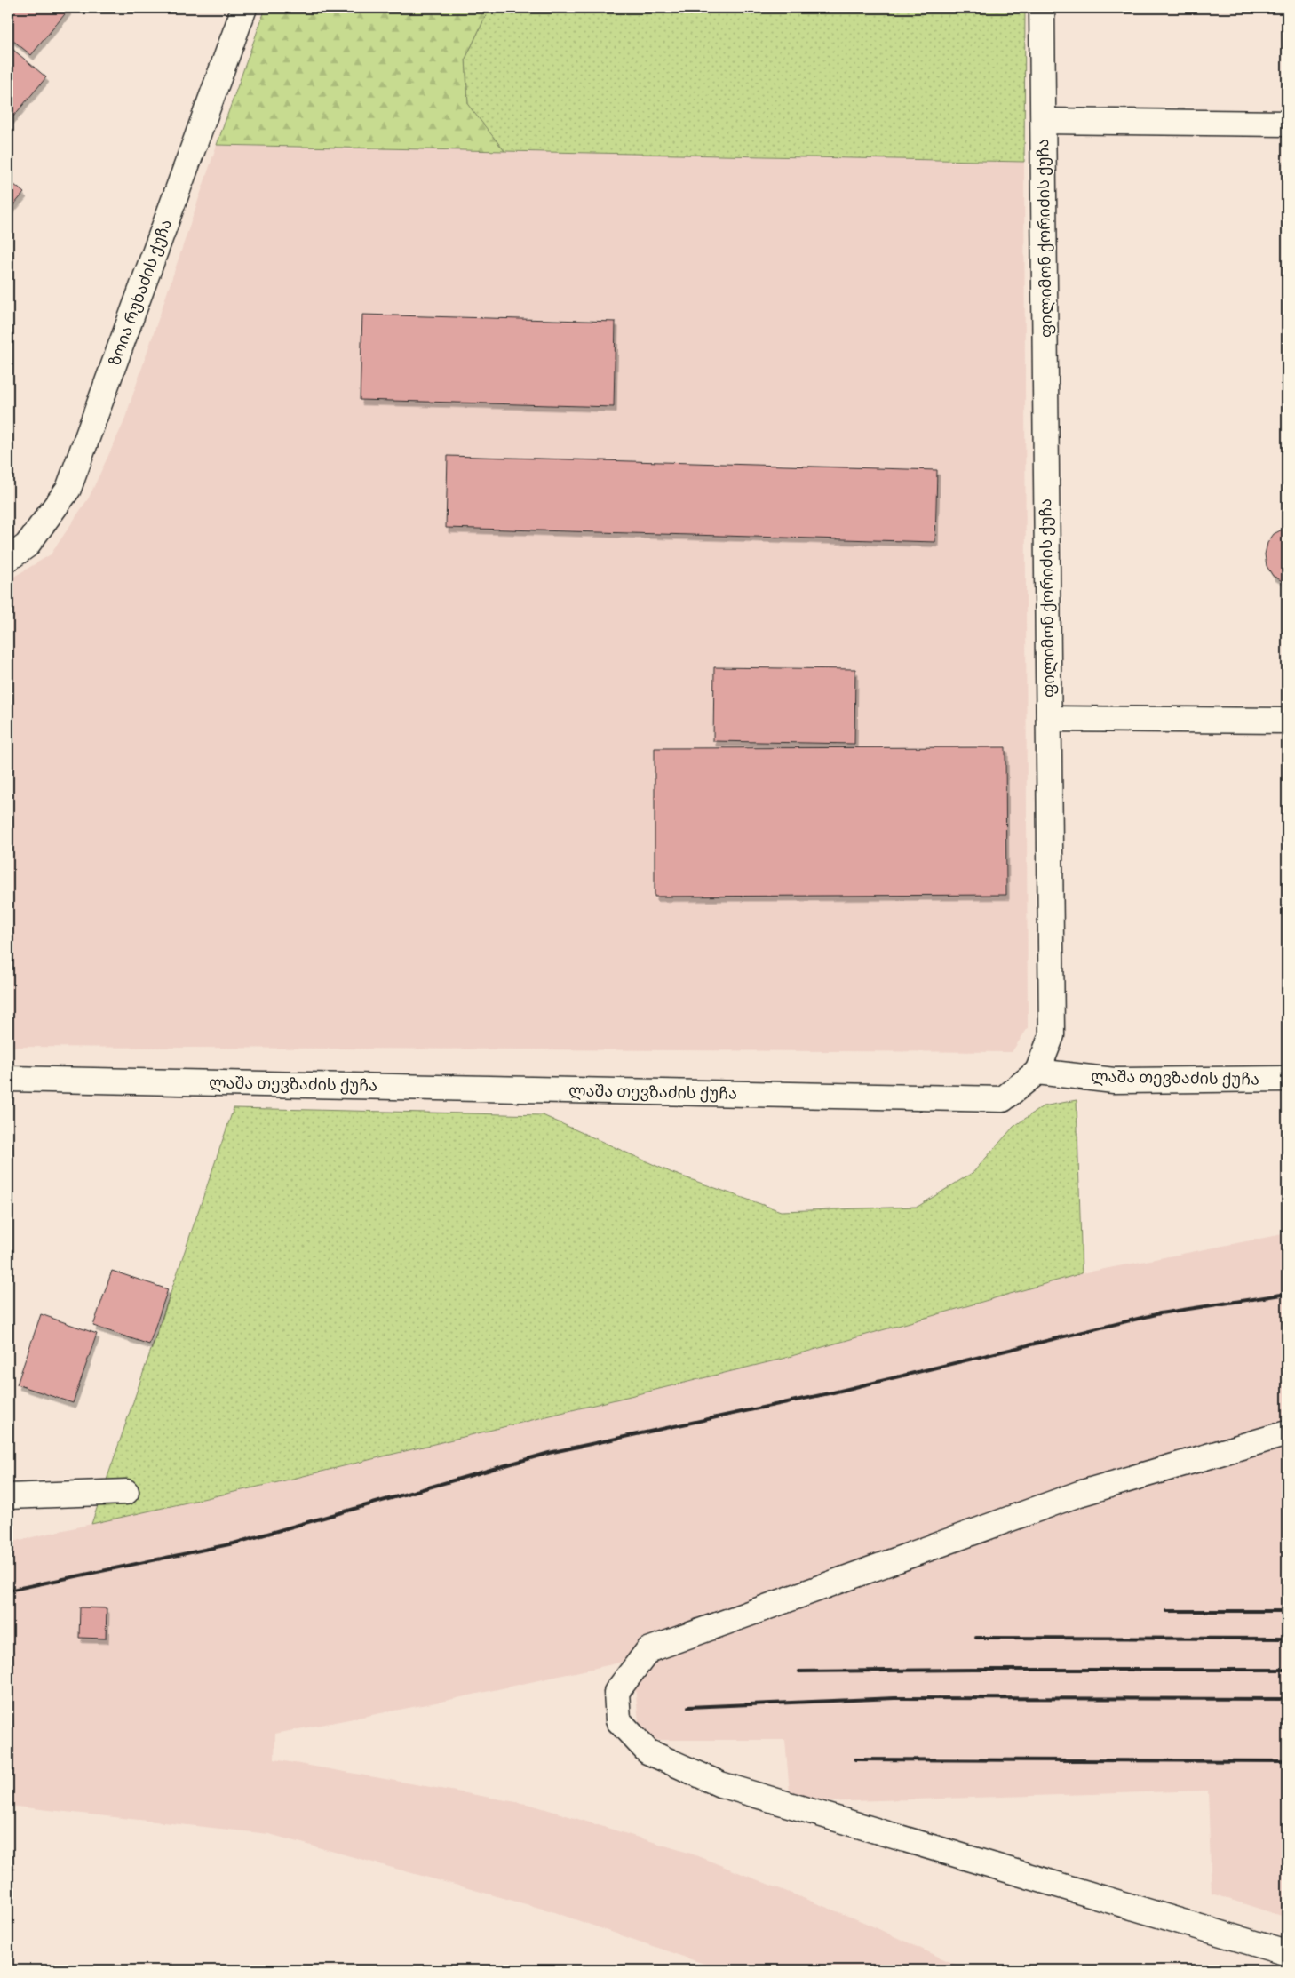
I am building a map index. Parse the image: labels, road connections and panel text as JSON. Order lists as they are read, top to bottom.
{
  "streets": {
    "street": ["ფილიმონ ქორიძის ქუჩა", "ზოია რუხაძის ქუჩა", "ლაშა თევზაძის ქუჩა"]
  },
  "crossings": [
    ["ფილიმონ ქორიძის ქუჩა", "ლაშა თევზაძის ქუჩა"]
  ]
}
